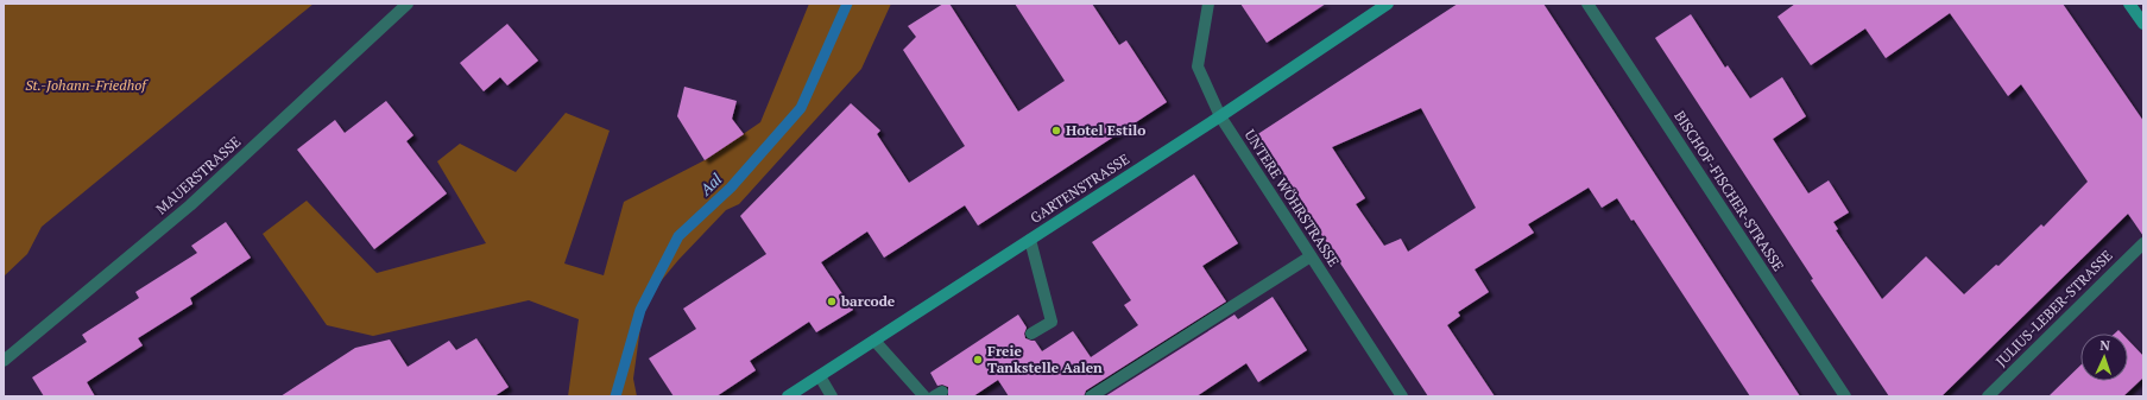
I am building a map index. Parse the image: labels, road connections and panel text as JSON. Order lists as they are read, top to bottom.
{
  "streets": {
    "street": [
      "MAUERSTRASSE",
      "GARTENSTRASSE",
      "BISCHOF-FISCHER-STRASSE",
      "UNTERE WÖHRSTRASSE",
      "JULIUS-LEBER-STRASSE"
    ]
  },
  "crossings": [
    ["GARTENSTRASSE", "UNTERE WÖHRSTRASSE"]
  ],
  "water": ["Aal"],
  "parks": ["St.-Johann-Friedhof"],
  "places": ["Hotel Estilo", "barcode", "Freie Tankstelle Aalen"],
  "north": "top"
}
